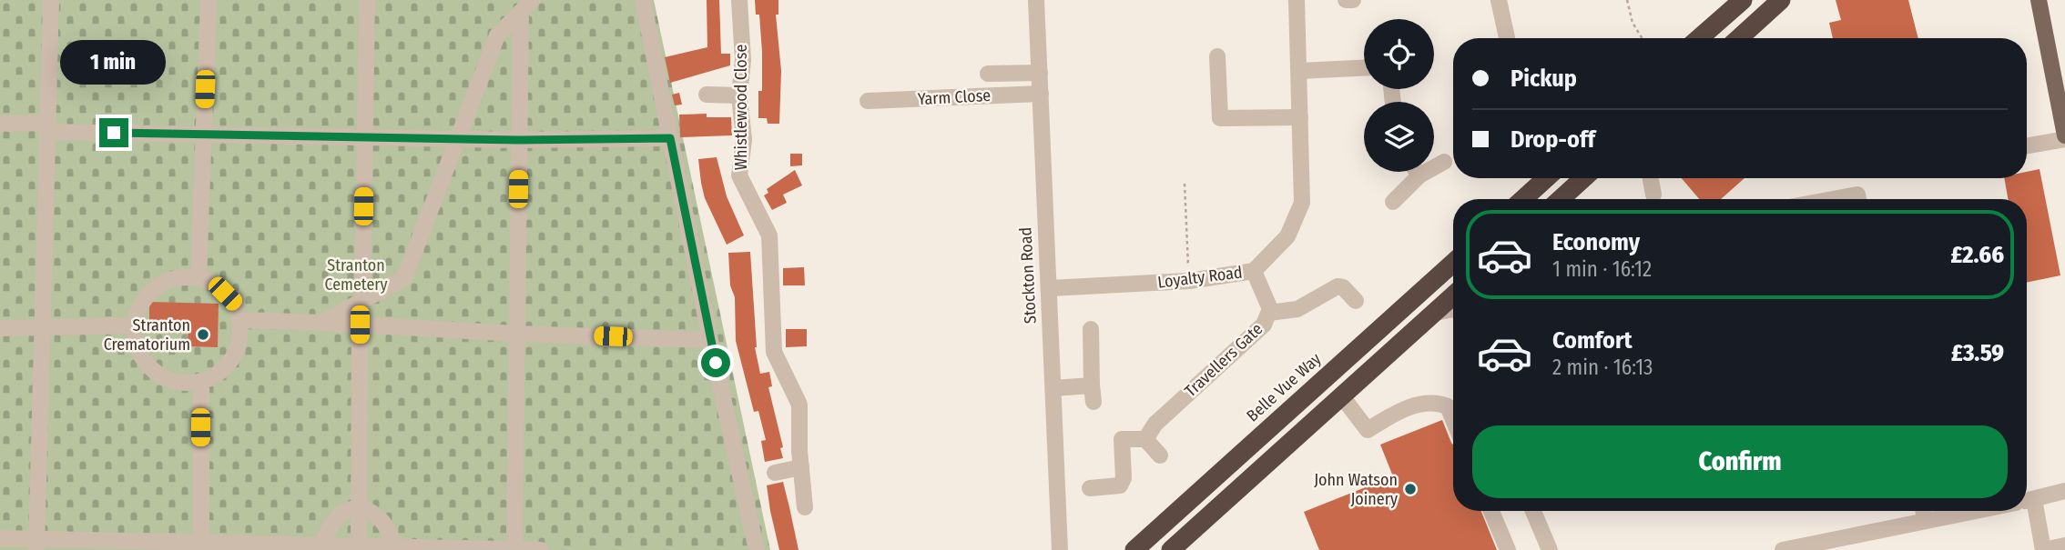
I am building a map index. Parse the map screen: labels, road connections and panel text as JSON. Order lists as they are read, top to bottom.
{
  "streets": {
    "highway": ["Belle Vue Way"],
    "street": [
      "Yarm Close",
      "Whistlewood Close",
      "Stockton Road",
      "Loyalty Road",
      "Travellers Gate"
    ]
  },
  "crossings": [
    ["Yarm Close", "Stockton Road"],
    ["Stockton Road", "Loyalty Road"],
    ["Loyalty Road", "Travellers Gate"]
  ],
  "parks": ["Stranton Cemetery"],
  "places": ["Stranton Crematorium", "John Watson Joinery"],
  "page": {
    "banner": ["Pickup", "Drop-off"],
    "bubble": "1 min",
    "list": [
      {
        "name": "Economy",
        "note": "1 min · 16:12",
        "value": "£2.66"
      },
      {
        "name": "Comfort",
        "note": "2 min · 16:13",
        "value": "£3.59"
      }
    ],
    "buttons": "Confirm"
  }
}
